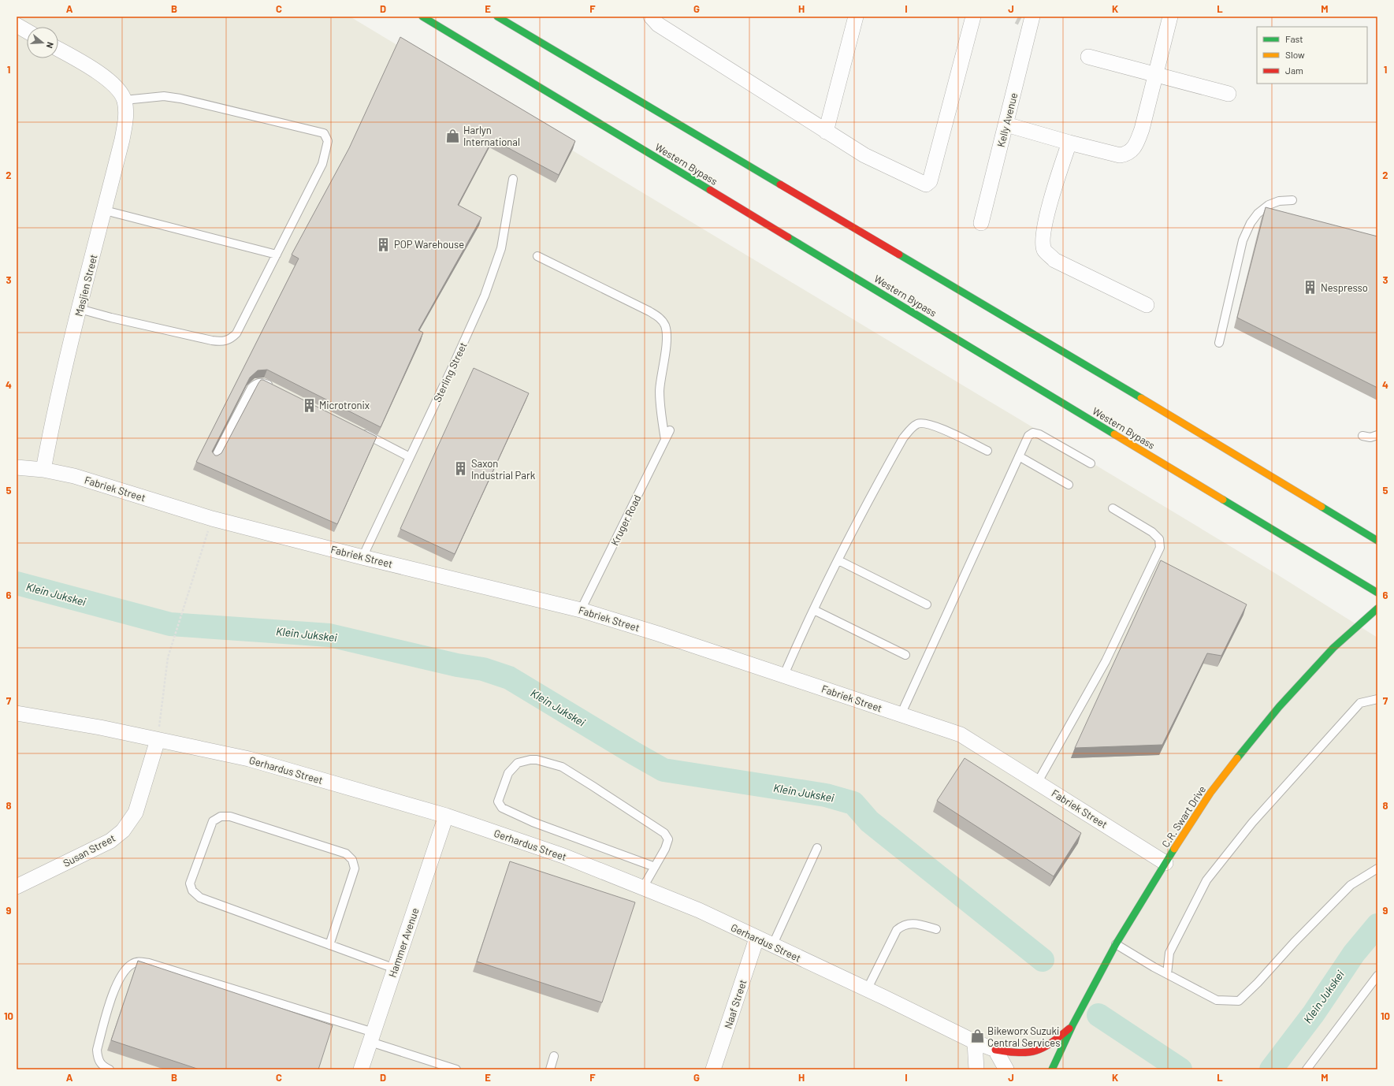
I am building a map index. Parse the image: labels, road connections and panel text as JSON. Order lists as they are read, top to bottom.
{
  "streets": {
    "main road": ["Western Bypass", "C.R. Swart Drive"],
    "street": [
      "Kelly Avenue",
      "Masjien Street",
      "Fabriek Street",
      "Gerhardus Street",
      "Susan Street",
      "Hammer Avenue",
      "Naaf Street"
    ],
    "lane": ["Sterling Street", "Kruger Road"]
  },
  "crossings": [
    ["Masjien Street", "Fabriek Street"],
    ["Sterling Street", "Fabriek Street"],
    ["Fabriek Street", "Kruger Road"],
    ["Fabriek Street", "C.R. Swart Drive"],
    ["Gerhardus Street", "Susan Street"],
    ["Gerhardus Street", "Hammer Avenue"],
    ["Gerhardus Street", "Naaf Street"]
  ],
  "water": ["Klein Jukskei"],
  "places": {
    "shop": ["Harlyn International", "Bikeworx Suzuki Central Services"],
    "building": [
      "POP Warehouse",
      "Nespresso",
      "Microtronix",
      "Saxon Industrial Park"
    ]
  },
  "legend": ["Fast", "Slow", "Jam"],
  "north": "right",
  "grid": {
    "columns": [
      "A",
      "B",
      "C",
      "D",
      "E",
      "F",
      "G",
      "H",
      "I",
      "J",
      "K",
      "L",
      "M"
    ],
    "rows": [
      "1",
      "2",
      "3",
      "4",
      "5",
      "6",
      "7",
      "8",
      "9",
      "10"
    ]
  }
}
